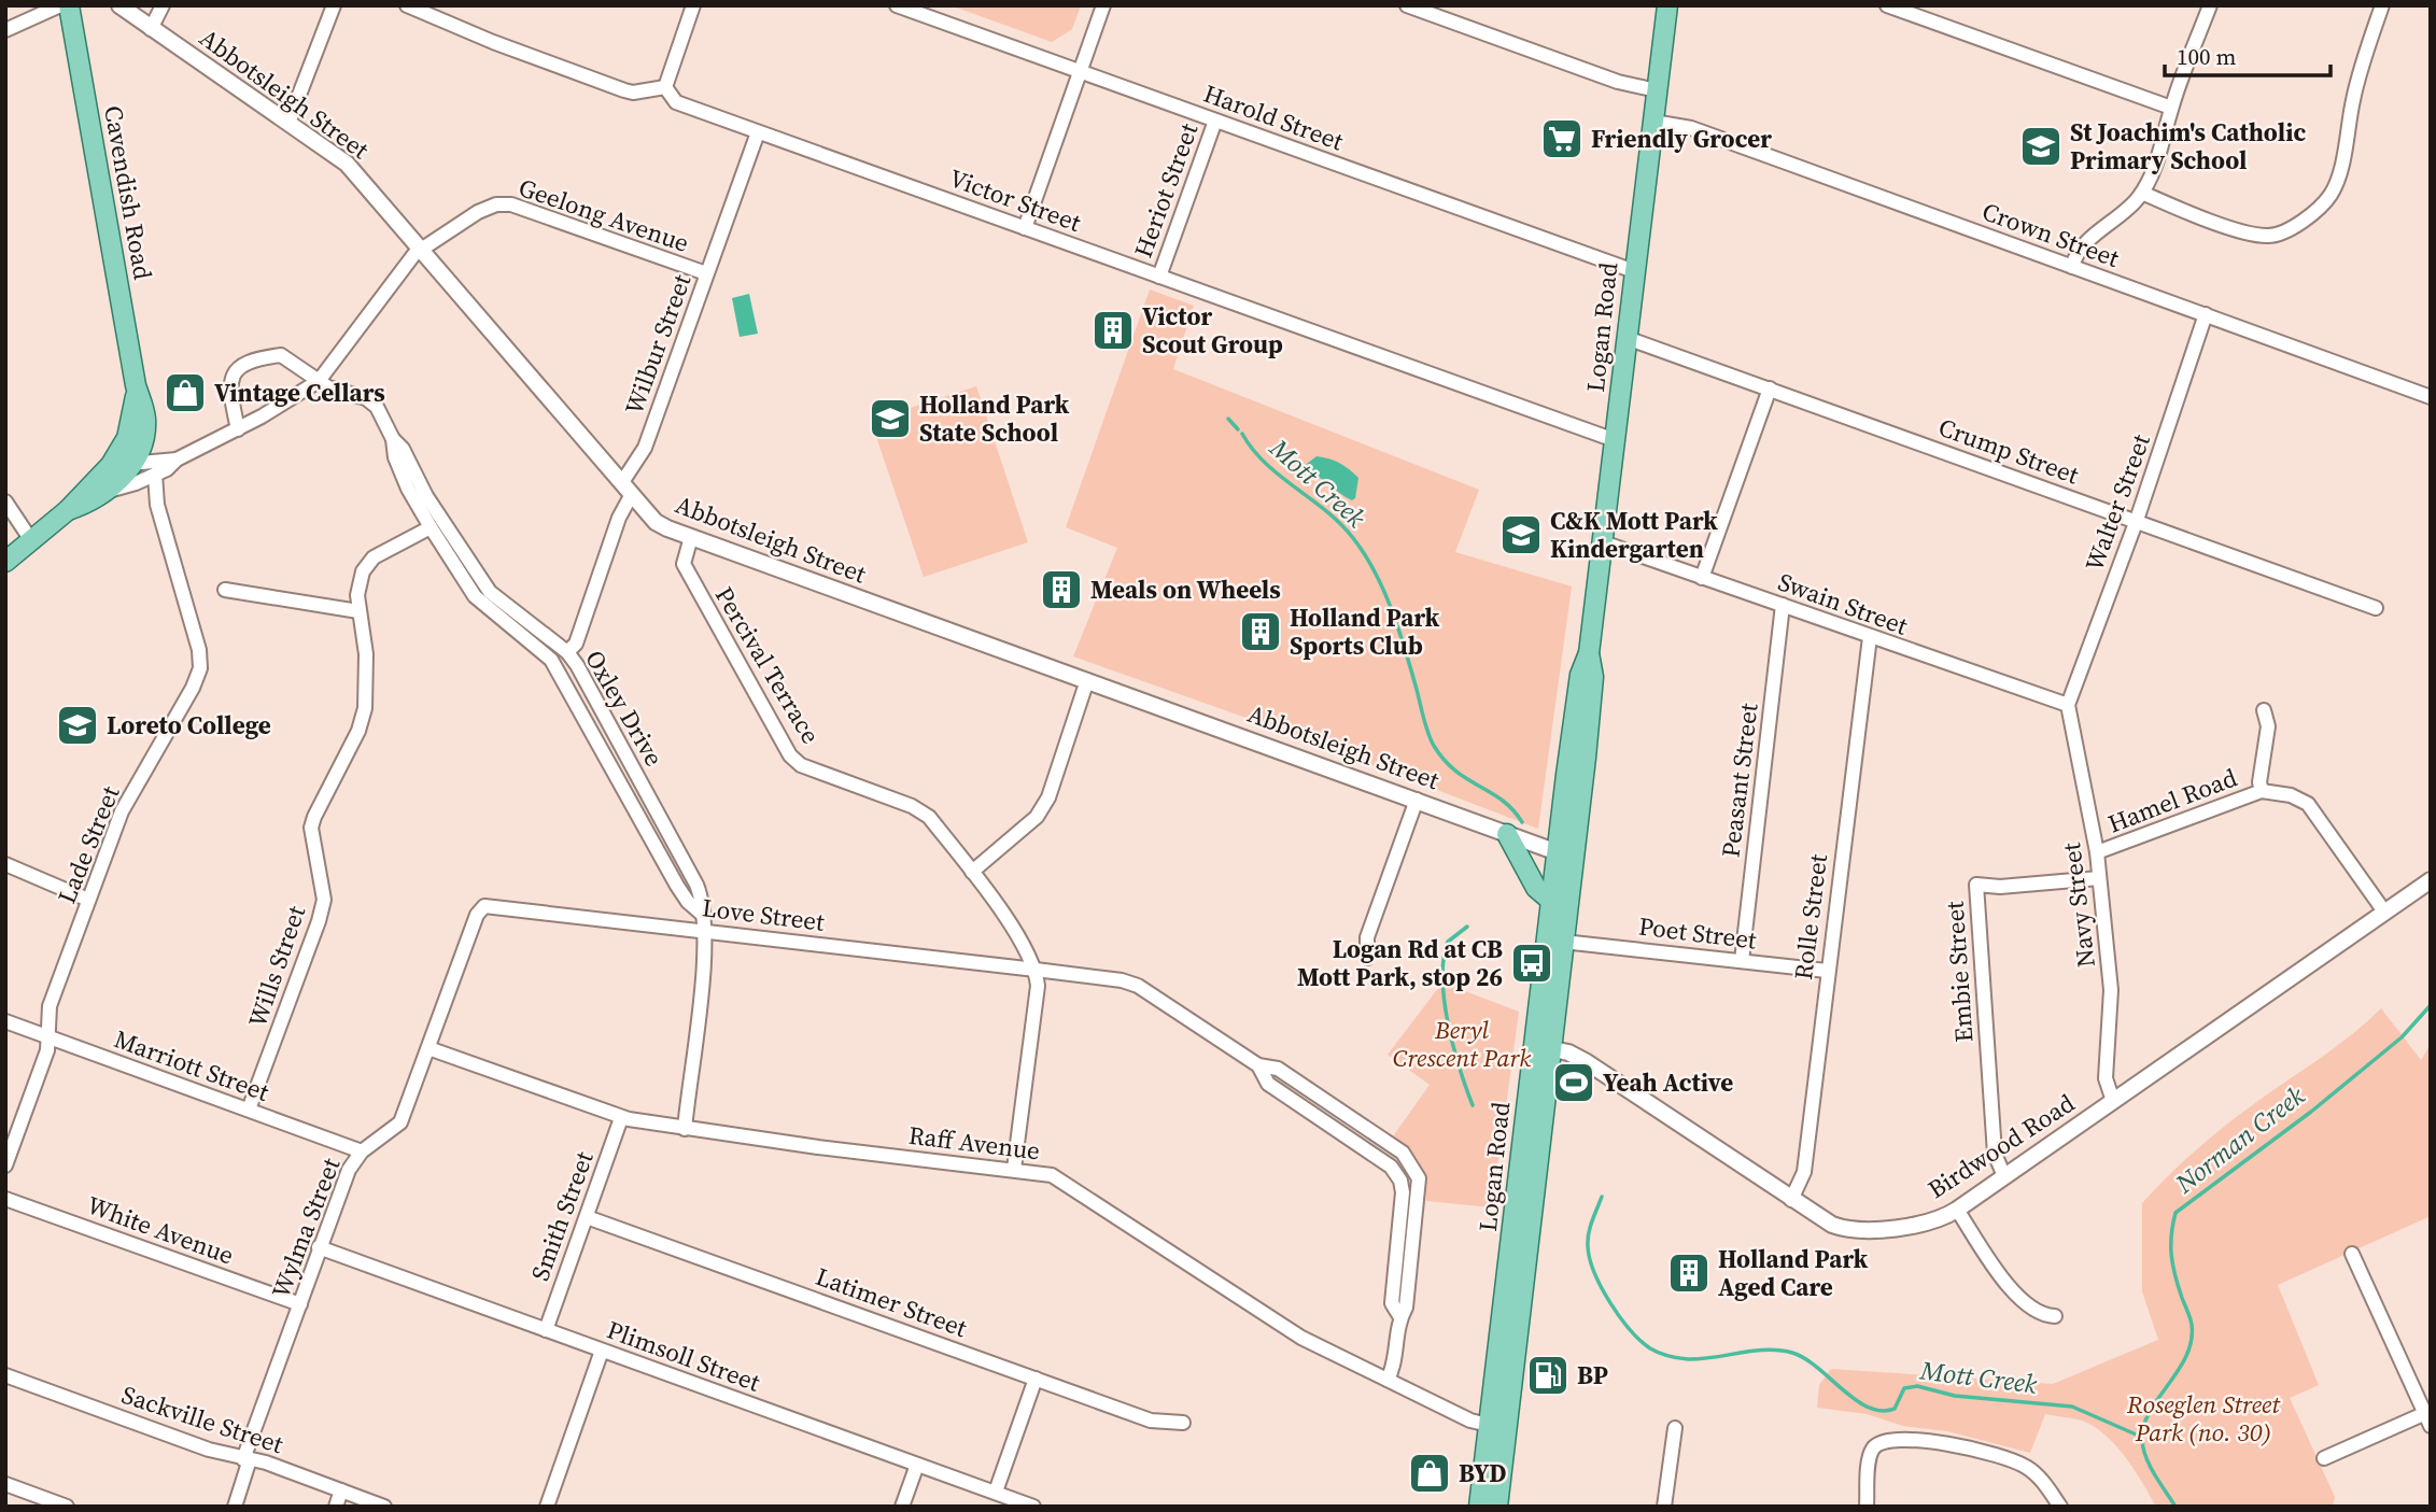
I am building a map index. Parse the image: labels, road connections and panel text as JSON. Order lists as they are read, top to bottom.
{
  "streets": {
    "main road": ["Cavendish Road", "Logan Road"],
    "street": [
      "Abbotsleigh Street",
      "Harold Street",
      "Heriot Street",
      "Victor Street",
      "Geelong Avenue",
      "Crown Street",
      "Wilbur Street",
      "Crump Street",
      "Walter Street",
      "Swain Street",
      "Percival Terrace",
      "Oxley Drive",
      "Peasant Street",
      "Hamel Road",
      "Lade Street",
      "Navy Street",
      "Love Street",
      "Rolle Street",
      "Poet Street",
      "Wills Street",
      "Embie Street",
      "Marriott Street",
      "Raff Avenue",
      "Birdwood Road",
      "Smith Street",
      "Wylma Street",
      "White Avenue",
      "Latimer Street",
      "Plimsoll Street",
      "Sackville Street"
    ]
  },
  "crossings": [
    ["Abbotsleigh Street", "Geelong Avenue"],
    ["Abbotsleigh Street", "Logan Road"],
    ["Abbotsleigh Street", "Wilbur Street"],
    ["Abbotsleigh Street", "Percival Terrace"],
    ["Harold Street", "Heriot Street"],
    ["Harold Street", "Logan Road"],
    ["Heriot Street", "Victor Street"],
    ["Cavendish Road", "Geelong Avenue"],
    ["Cavendish Road", "Lade Street"],
    ["Victor Street", "Logan Road"],
    ["Victor Street", "Wilbur Street"],
    ["Geelong Avenue", "Wilbur Street"],
    ["Geelong Avenue", "Oxley Drive"],
    ["Geelong Avenue", "Lade Street"],
    ["Crown Street", "Logan Road"],
    ["Crown Street", "Walter Street"],
    ["Logan Road", "Crump Street"],
    ["Logan Road", "Swain Street"],
    ["Logan Road", "Poet Street"],
    ["Logan Road", "Raff Avenue"],
    ["Logan Road", "Birdwood Road"],
    ["Wilbur Street", "Oxley Drive"],
    ["Crump Street", "Walter Street"],
    ["Walter Street", "Swain Street"],
    ["Walter Street", "Navy Street"],
    ["Swain Street", "Peasant Street"],
    ["Swain Street", "Navy Street"],
    ["Swain Street", "Rolle Street"],
    ["Percival Terrace", "Love Street"],
    ["Oxley Drive", "Love Street"],
    ["Oxley Drive", "Wills Street"],
    ["Oxley Drive", "Raff Avenue"],
    ["Peasant Street", "Poet Street"],
    ["Hamel Road", "Navy Street"],
    ["Hamel Road", "Birdwood Road"],
    ["Lade Street", "Marriott Street"],
    ["Navy Street", "Embie Street"],
    ["Navy Street", "Birdwood Road"],
    ["Love Street", "Raff Avenue"],
    ["Love Street", "Wylma Street"],
    ["Rolle Street", "Poet Street"],
    ["Rolle Street", "Birdwood Road"],
    ["Wills Street", "Marriott Street"],
    ["Embie Street", "Birdwood Road"],
    ["Marriott Street", "Wylma Street"],
    ["Raff Avenue", "Smith Street"],
    ["Raff Avenue", "Wylma Street"],
    ["Smith Street", "Latimer Street"],
    ["Smith Street", "Plimsoll Street"],
    ["Wylma Street", "White Avenue"],
    ["Wylma Street", "Plimsoll Street"],
    ["Wylma Street", "Sackville Street"]
  ],
  "water": ["Mott Creek", "Norman Creek"],
  "parks": ["Beryl Crescent Park", "Roseglen Street Park (no. 30)"],
  "places": {
    "supermarket": ["Friendly Grocer"],
    "school or university": [
      "St Joachim's Catholic Primary School",
      "Holland Park State School",
      "C&K Mott Park Kindergarten",
      "Loreto College"
    ],
    "building": [
      "Victor Scout Group",
      "Meals on Wheels",
      "Holland Park Sports Club",
      "Holland Park Aged Care"
    ],
    "shop": ["Vintage Cellars", "BYD"],
    "bus stop": ["Logan Rd at CB Mott Park, stop 26"],
    "sports": ["Yeah Active"],
    "fuel station": ["BP"]
  },
  "scale_bar": "100 m"
}
